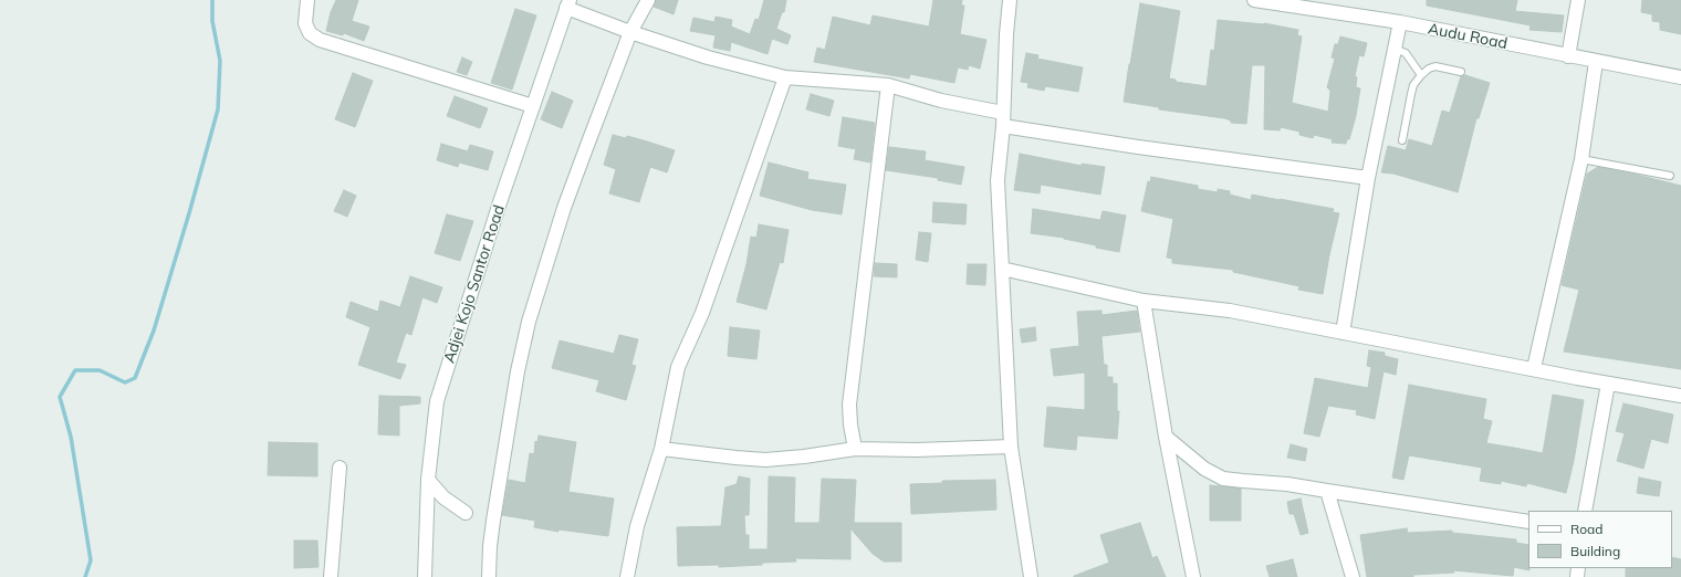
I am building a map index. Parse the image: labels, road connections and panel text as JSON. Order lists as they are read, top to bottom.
{
  "streets": {
    "street": ["Audu Road", "Adjei Kojo Santor Road"]
  },
  "legend": ["Road", "Building"]
}
